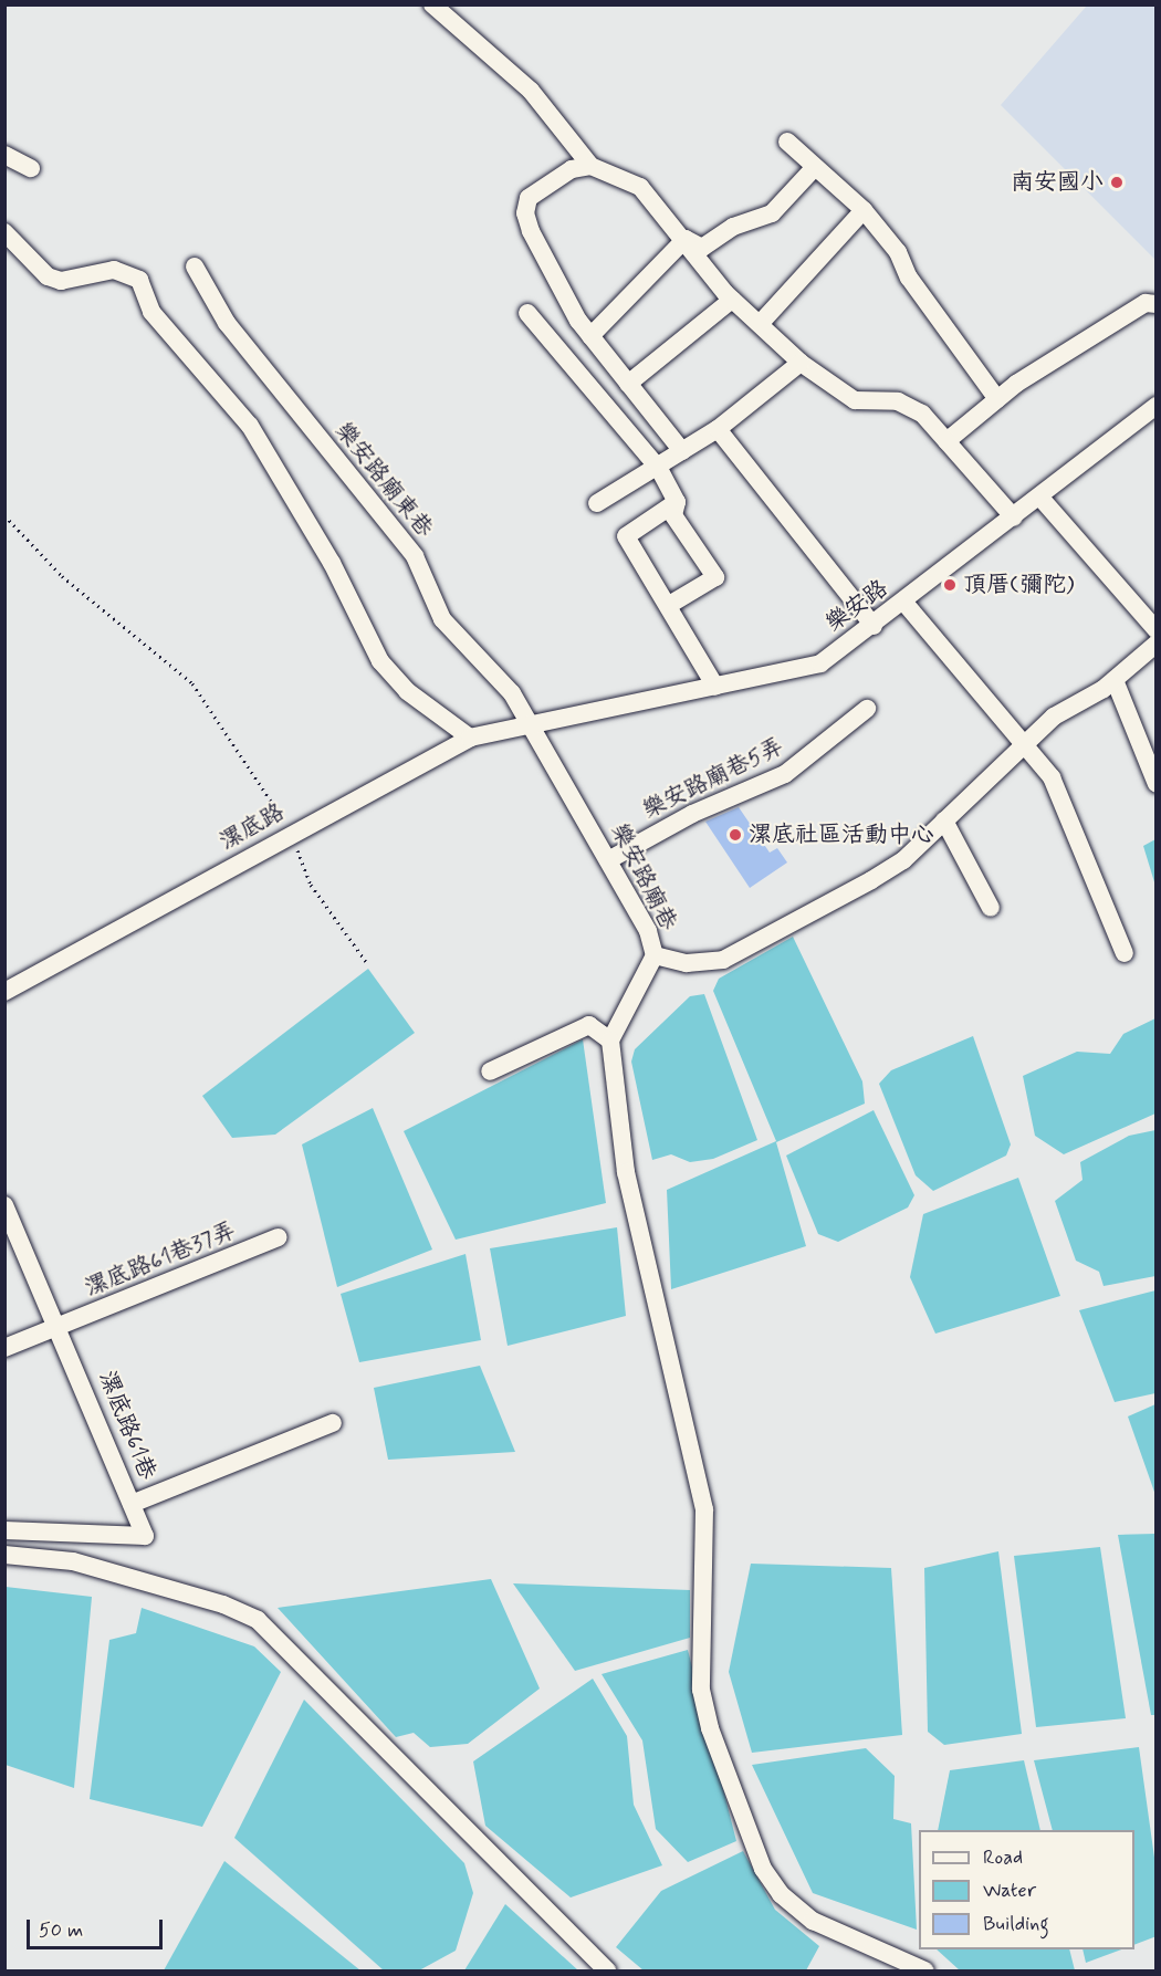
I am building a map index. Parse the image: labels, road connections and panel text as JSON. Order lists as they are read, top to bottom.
{
  "streets": {
    "street": [
      "樂安路廟東巷",
      "樂安路",
      "樂安路廟巷5弄",
      "漯底路",
      "樂安路廟巷",
      "漯底路61巷37弄",
      "漯底路61巷"
    ]
  },
  "crossings": [
    ["樂安路廟東巷", "樂安路"],
    ["樂安路廟東巷", "漯底路"],
    ["樂安路廟東巷", "樂安路廟巷"],
    ["樂安路", "漯底路"],
    ["樂安路", "樂安路廟巷"],
    ["樂安路廟巷5弄", "樂安路廟巷"],
    ["漯底路", "樂安路廟巷"],
    ["漯底路61巷37弄", "漯底路61巷"]
  ],
  "places": ["南安國小", "頂厝(彌陀)", "漯底社區活動中心"],
  "legend": ["Road", "Water", "Building"],
  "scale_bar": "50 m"
}
